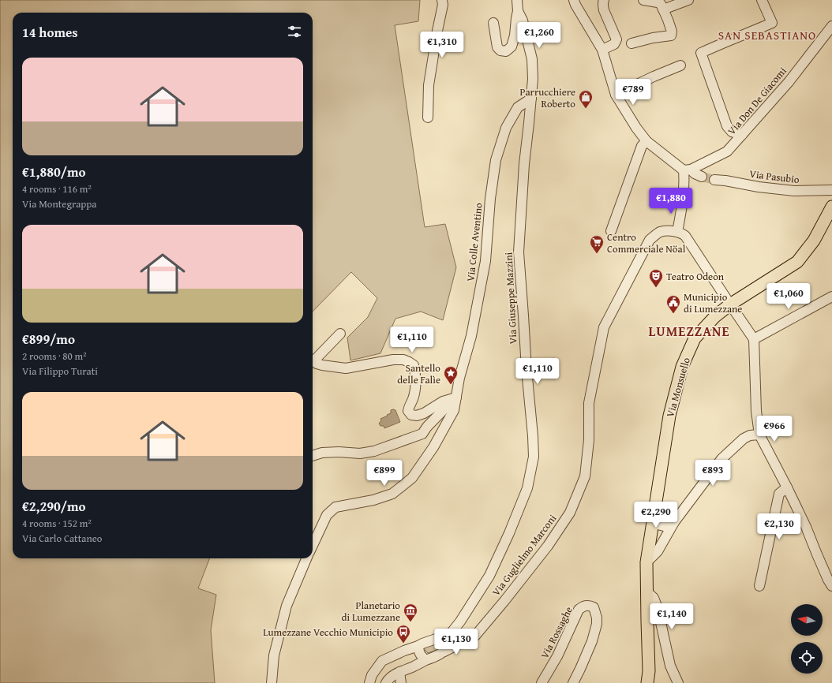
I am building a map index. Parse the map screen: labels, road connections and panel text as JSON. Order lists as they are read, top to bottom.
{
  "streets": {
    "main road": ["Via Monsuello"],
    "street": [
      "Via Don De Giacomi",
      "Via Pasubio",
      "Via Colle Aventino",
      "Via Giuseppe Mazzini",
      "Via Guglielmo Marconi",
      "Via Rossaghe"
    ]
  },
  "crossings": [
    ["Via Colle Aventino", "Via Giuseppe Mazzini"],
    ["Via Giuseppe Mazzini", "Via Guglielmo Marconi"]
  ],
  "districts": ["SAN SEBASTIANO", "LUMEZZANE"],
  "places": {
    "shop": ["Parrucchiere Roberto"],
    "supermarket": ["Centro Commerciale Nöal"],
    "theatre": ["Teatro Odeon"],
    "public building": ["Municipio di Lumezzane"],
    "place": ["Santello delle Falìe"],
    "museum": ["Planetario di Lumezzane"],
    "bus stop": ["Lumezzane Vecchio Municipio"]
  },
  "north": "left",
  "page": {
    "heading": "14 homes",
    "price": [
      "€1,260",
      "€1,310",
      "€789",
      "€1,880",
      "€1,060",
      "€1,110",
      "€1,110",
      "€966",
      "€899",
      "€893",
      "€2,290",
      "€2,130",
      "€1,140",
      "€1,130"
    ],
    "list": [
      {
        "name": "€1,880/mo",
        "note": "4 rooms · 116 m² · Via Montegrappa"
      },
      {
        "name": "€899/mo",
        "note": "2 rooms · 80 m² · Via Filippo Turati"
      },
      {
        "name": "€2,290/mo",
        "note": "4 rooms · 152 m² · Via Carlo Cattaneo"
      }
    ]
  }
}
